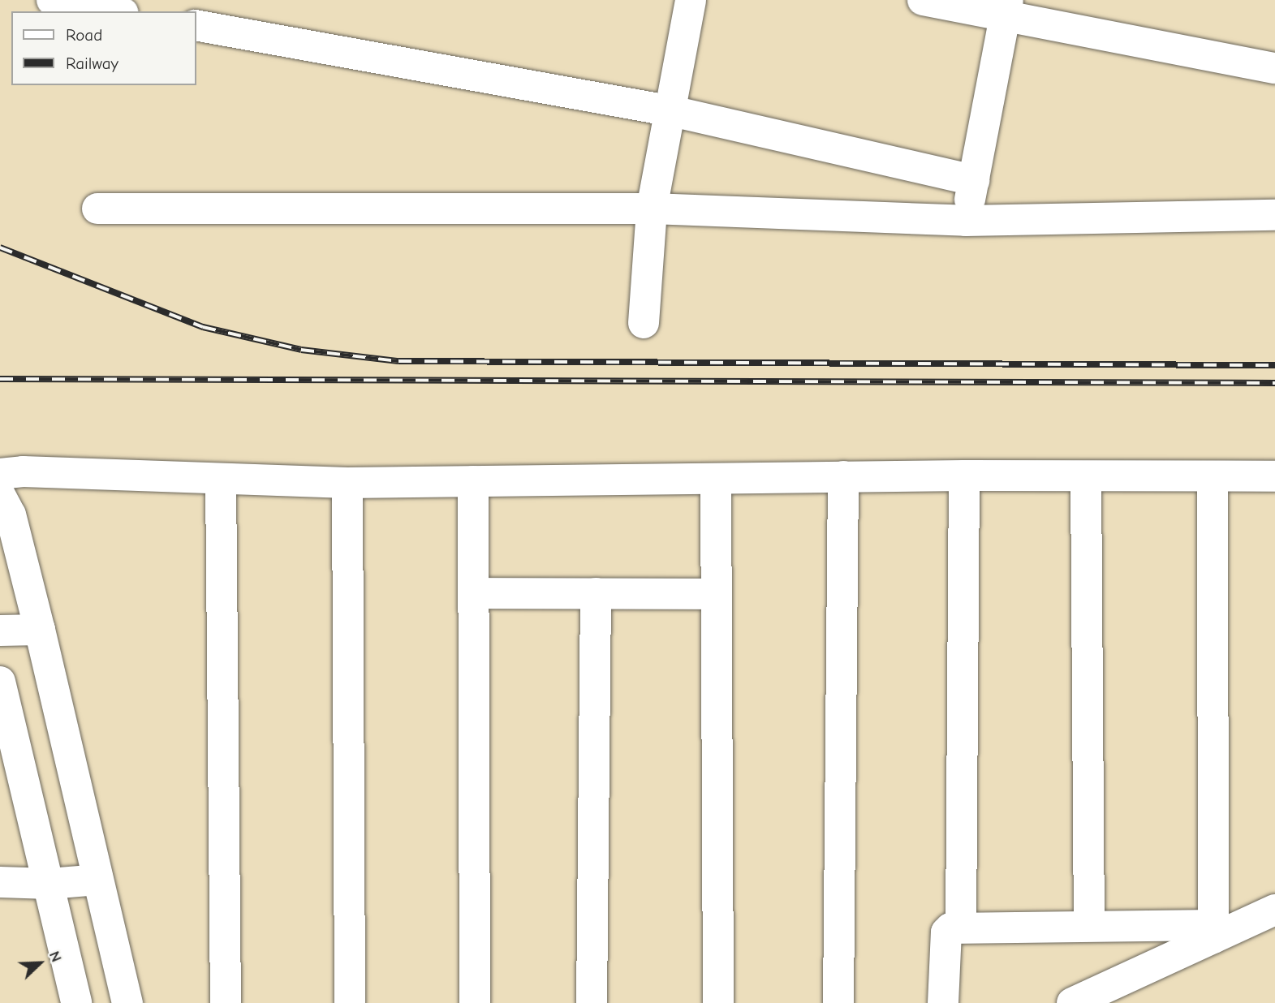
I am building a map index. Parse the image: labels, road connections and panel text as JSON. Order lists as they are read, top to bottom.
{
  "legend": ["Road", "Railway"],
  "north": "top right"
}
